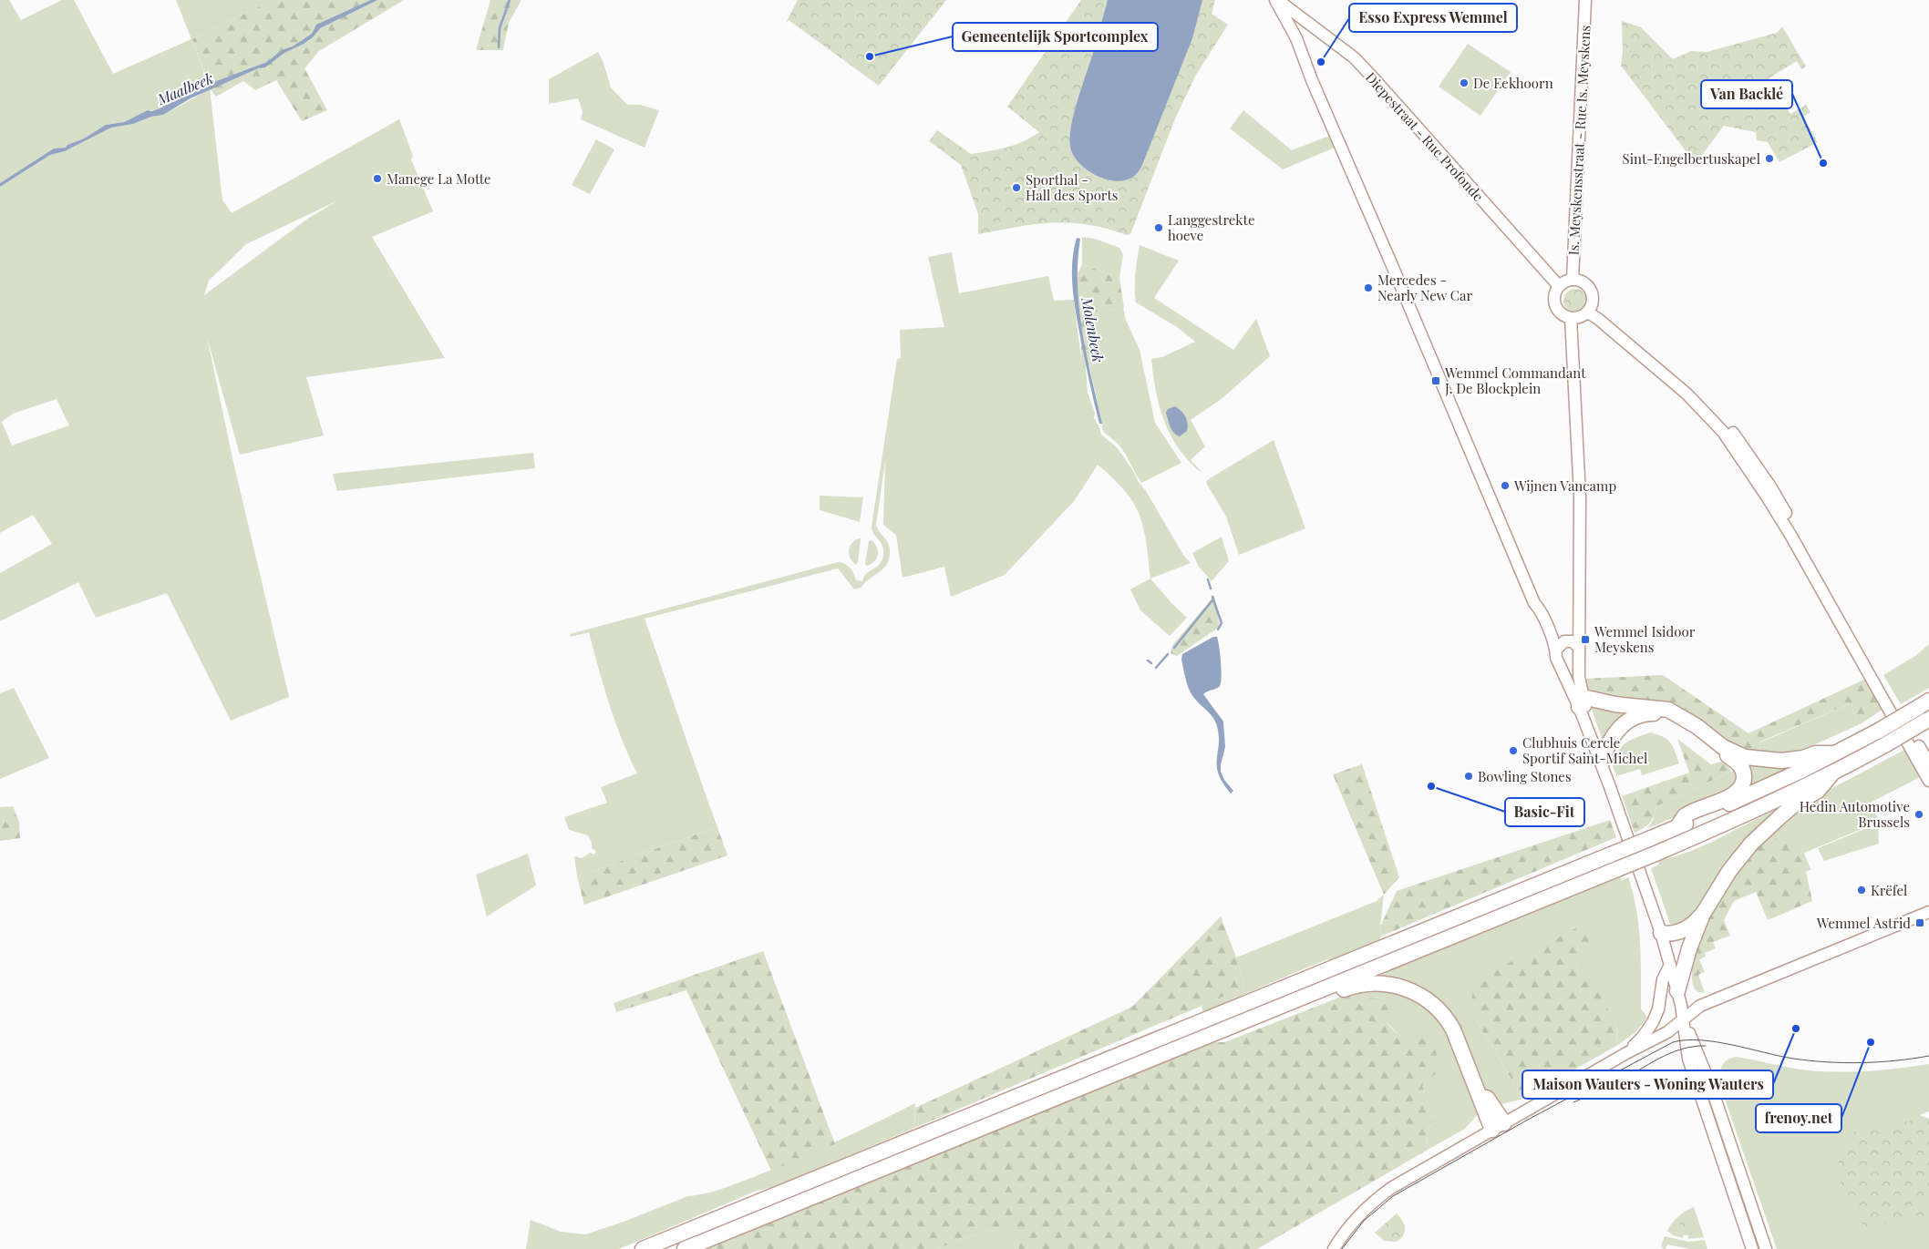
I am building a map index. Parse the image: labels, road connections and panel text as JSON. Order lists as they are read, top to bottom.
{
  "streets": {
    "main road": ["Diepestraat - Rue Profonde", "Is. Meyskensstraat - Rue Is. Meyskens"]
  },
  "crossings": [
    ["Diepestraat - Rue Profonde", "Is. Meyskensstraat - Rue Is. Meyskens"]
  ],
  "water": ["Maalbeek", "Molenbeek"],
  "places": {
    "other": [
      "Gemeentelijk Sportcomplex",
      "Esso Express Wemmel",
      "De Eekhoorn",
      "Sint-Engelbertuskapel",
      "Van Backlé",
      "Manege La Motte",
      "Sporthal - Hall des Sports",
      "Langgestrekte hoeve",
      "Mercedes - Nearly New Car",
      "Wijnen Vancamp",
      "Clubhuis Cercle Sportif Saint-Michel",
      "Bowling Stones",
      "Basic-Fit",
      "Hedin Automotive Brussels",
      "Krëfel",
      "Maison Wauters - Woning Wauters",
      "frenoy.net"
    ],
    "transit": ["Wemmel Commandant J. De Blockplein", "Wemmel Isidoor Meyskens", "Wemmel Astrid"]
  }
}
